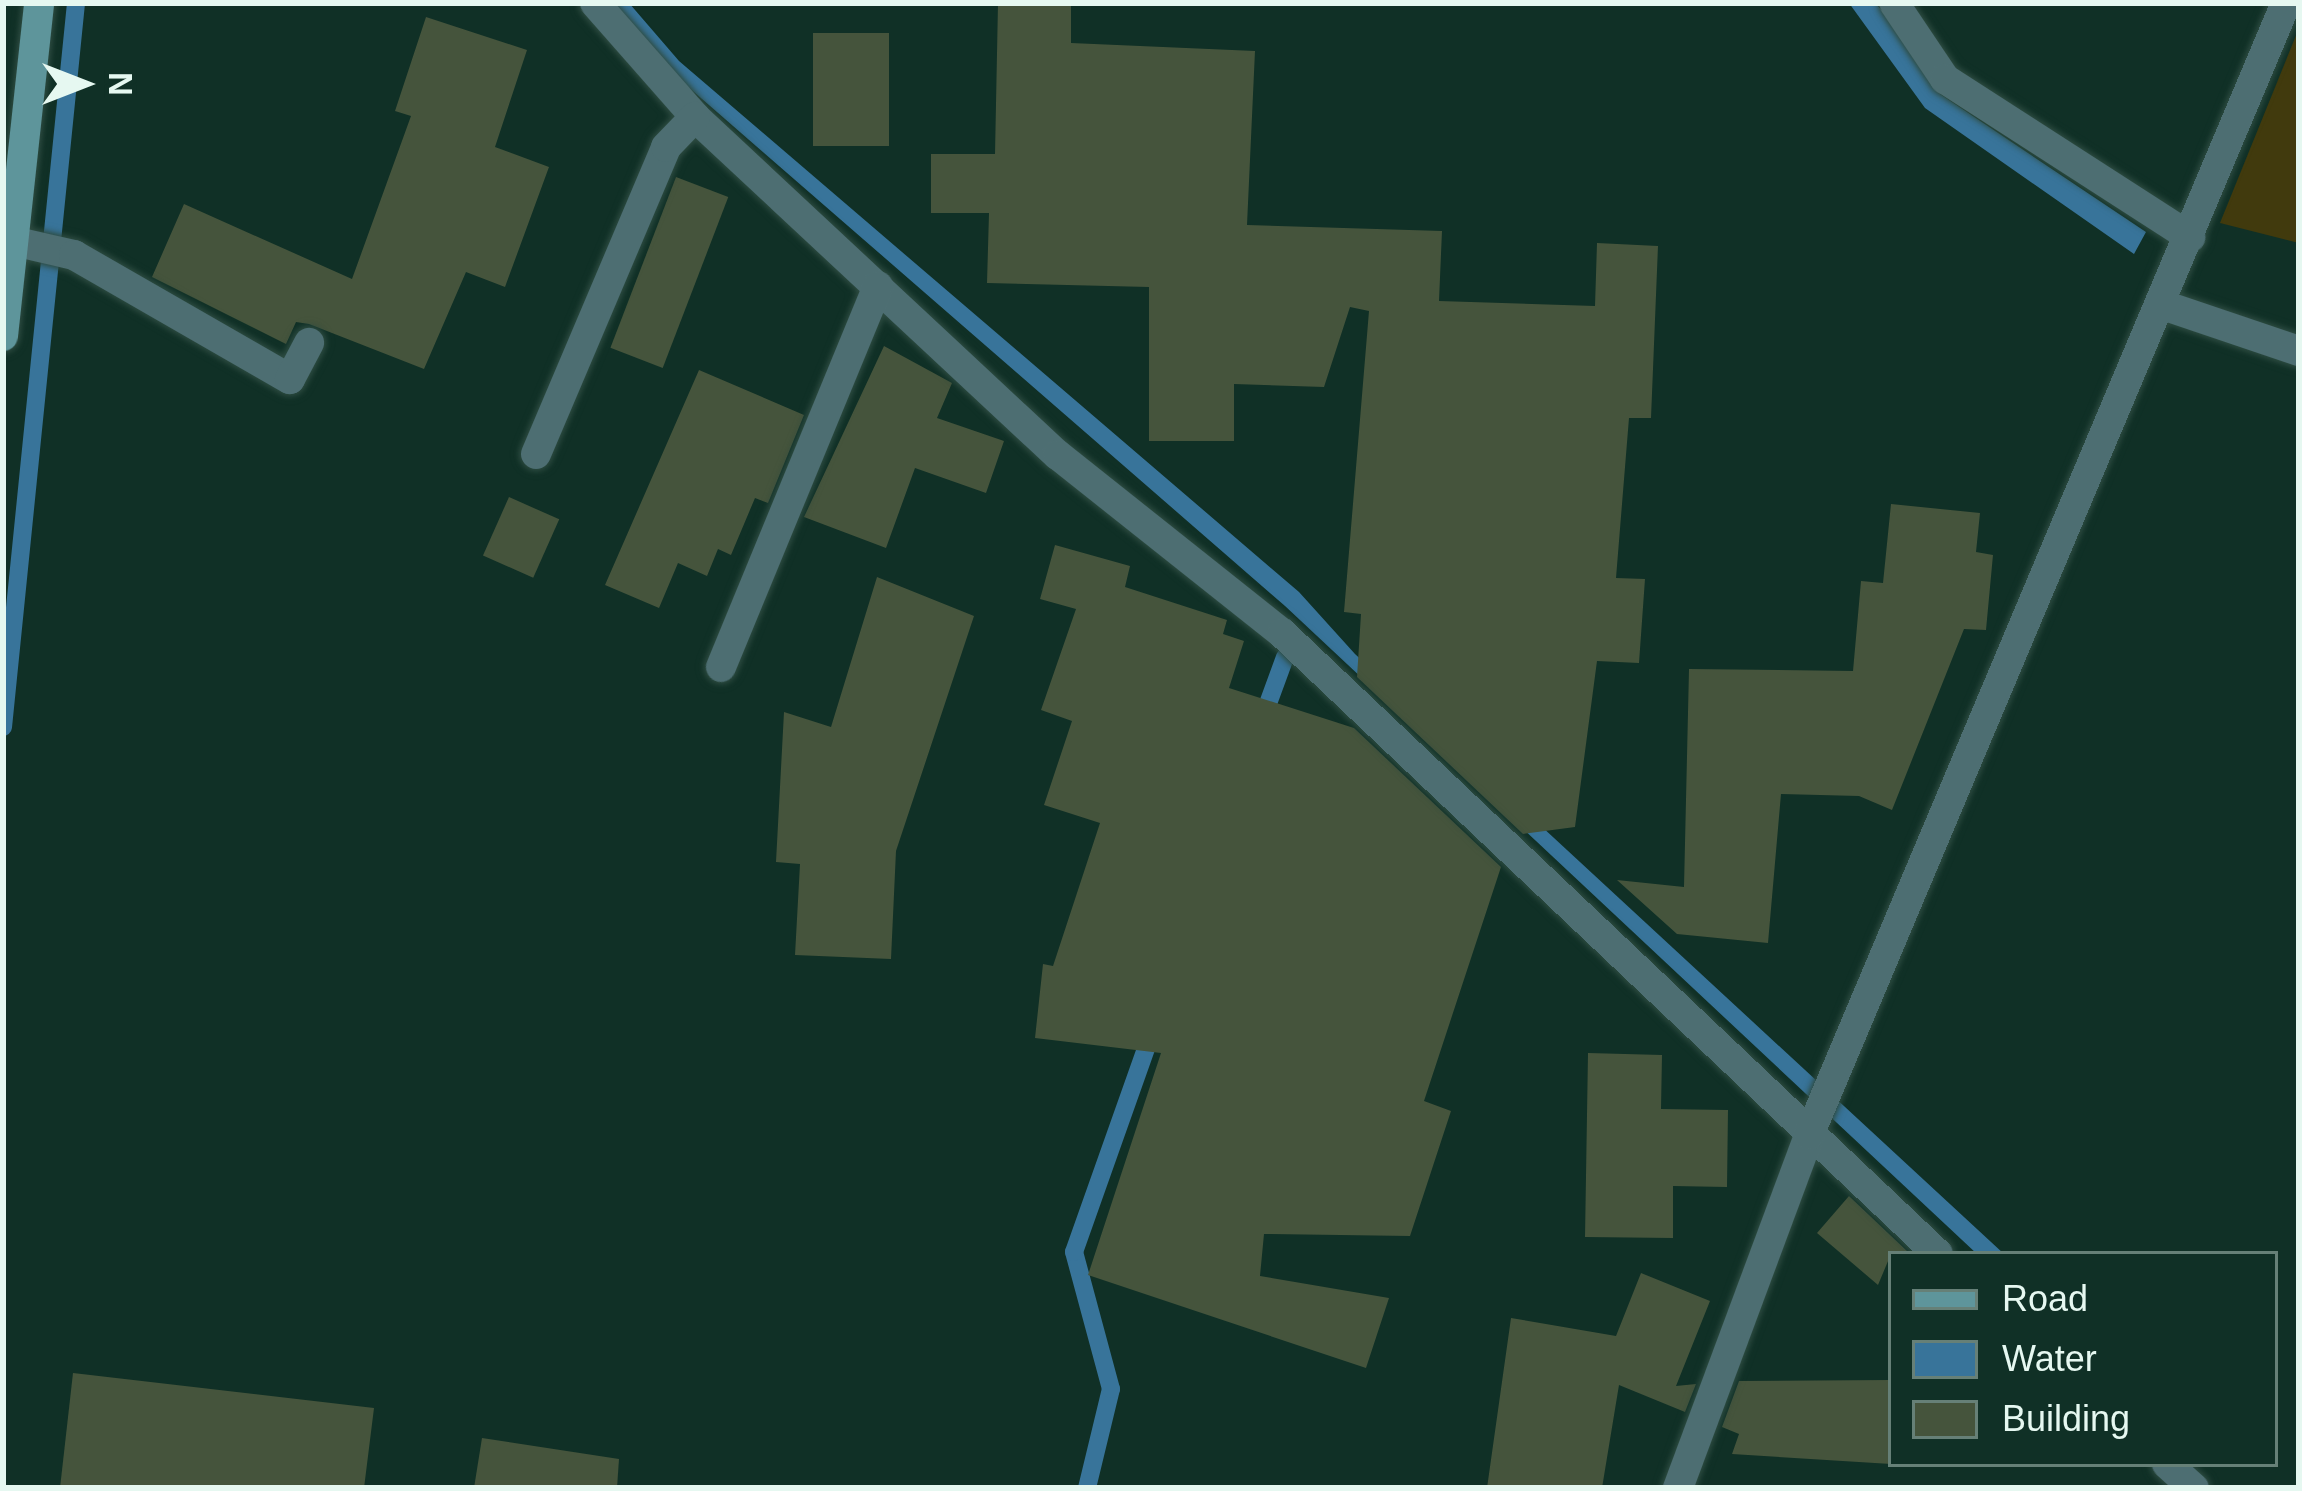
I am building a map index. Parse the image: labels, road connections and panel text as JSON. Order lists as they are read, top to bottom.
{
  "legend": ["Road", "Water", "Building"],
  "north": "right"
}
